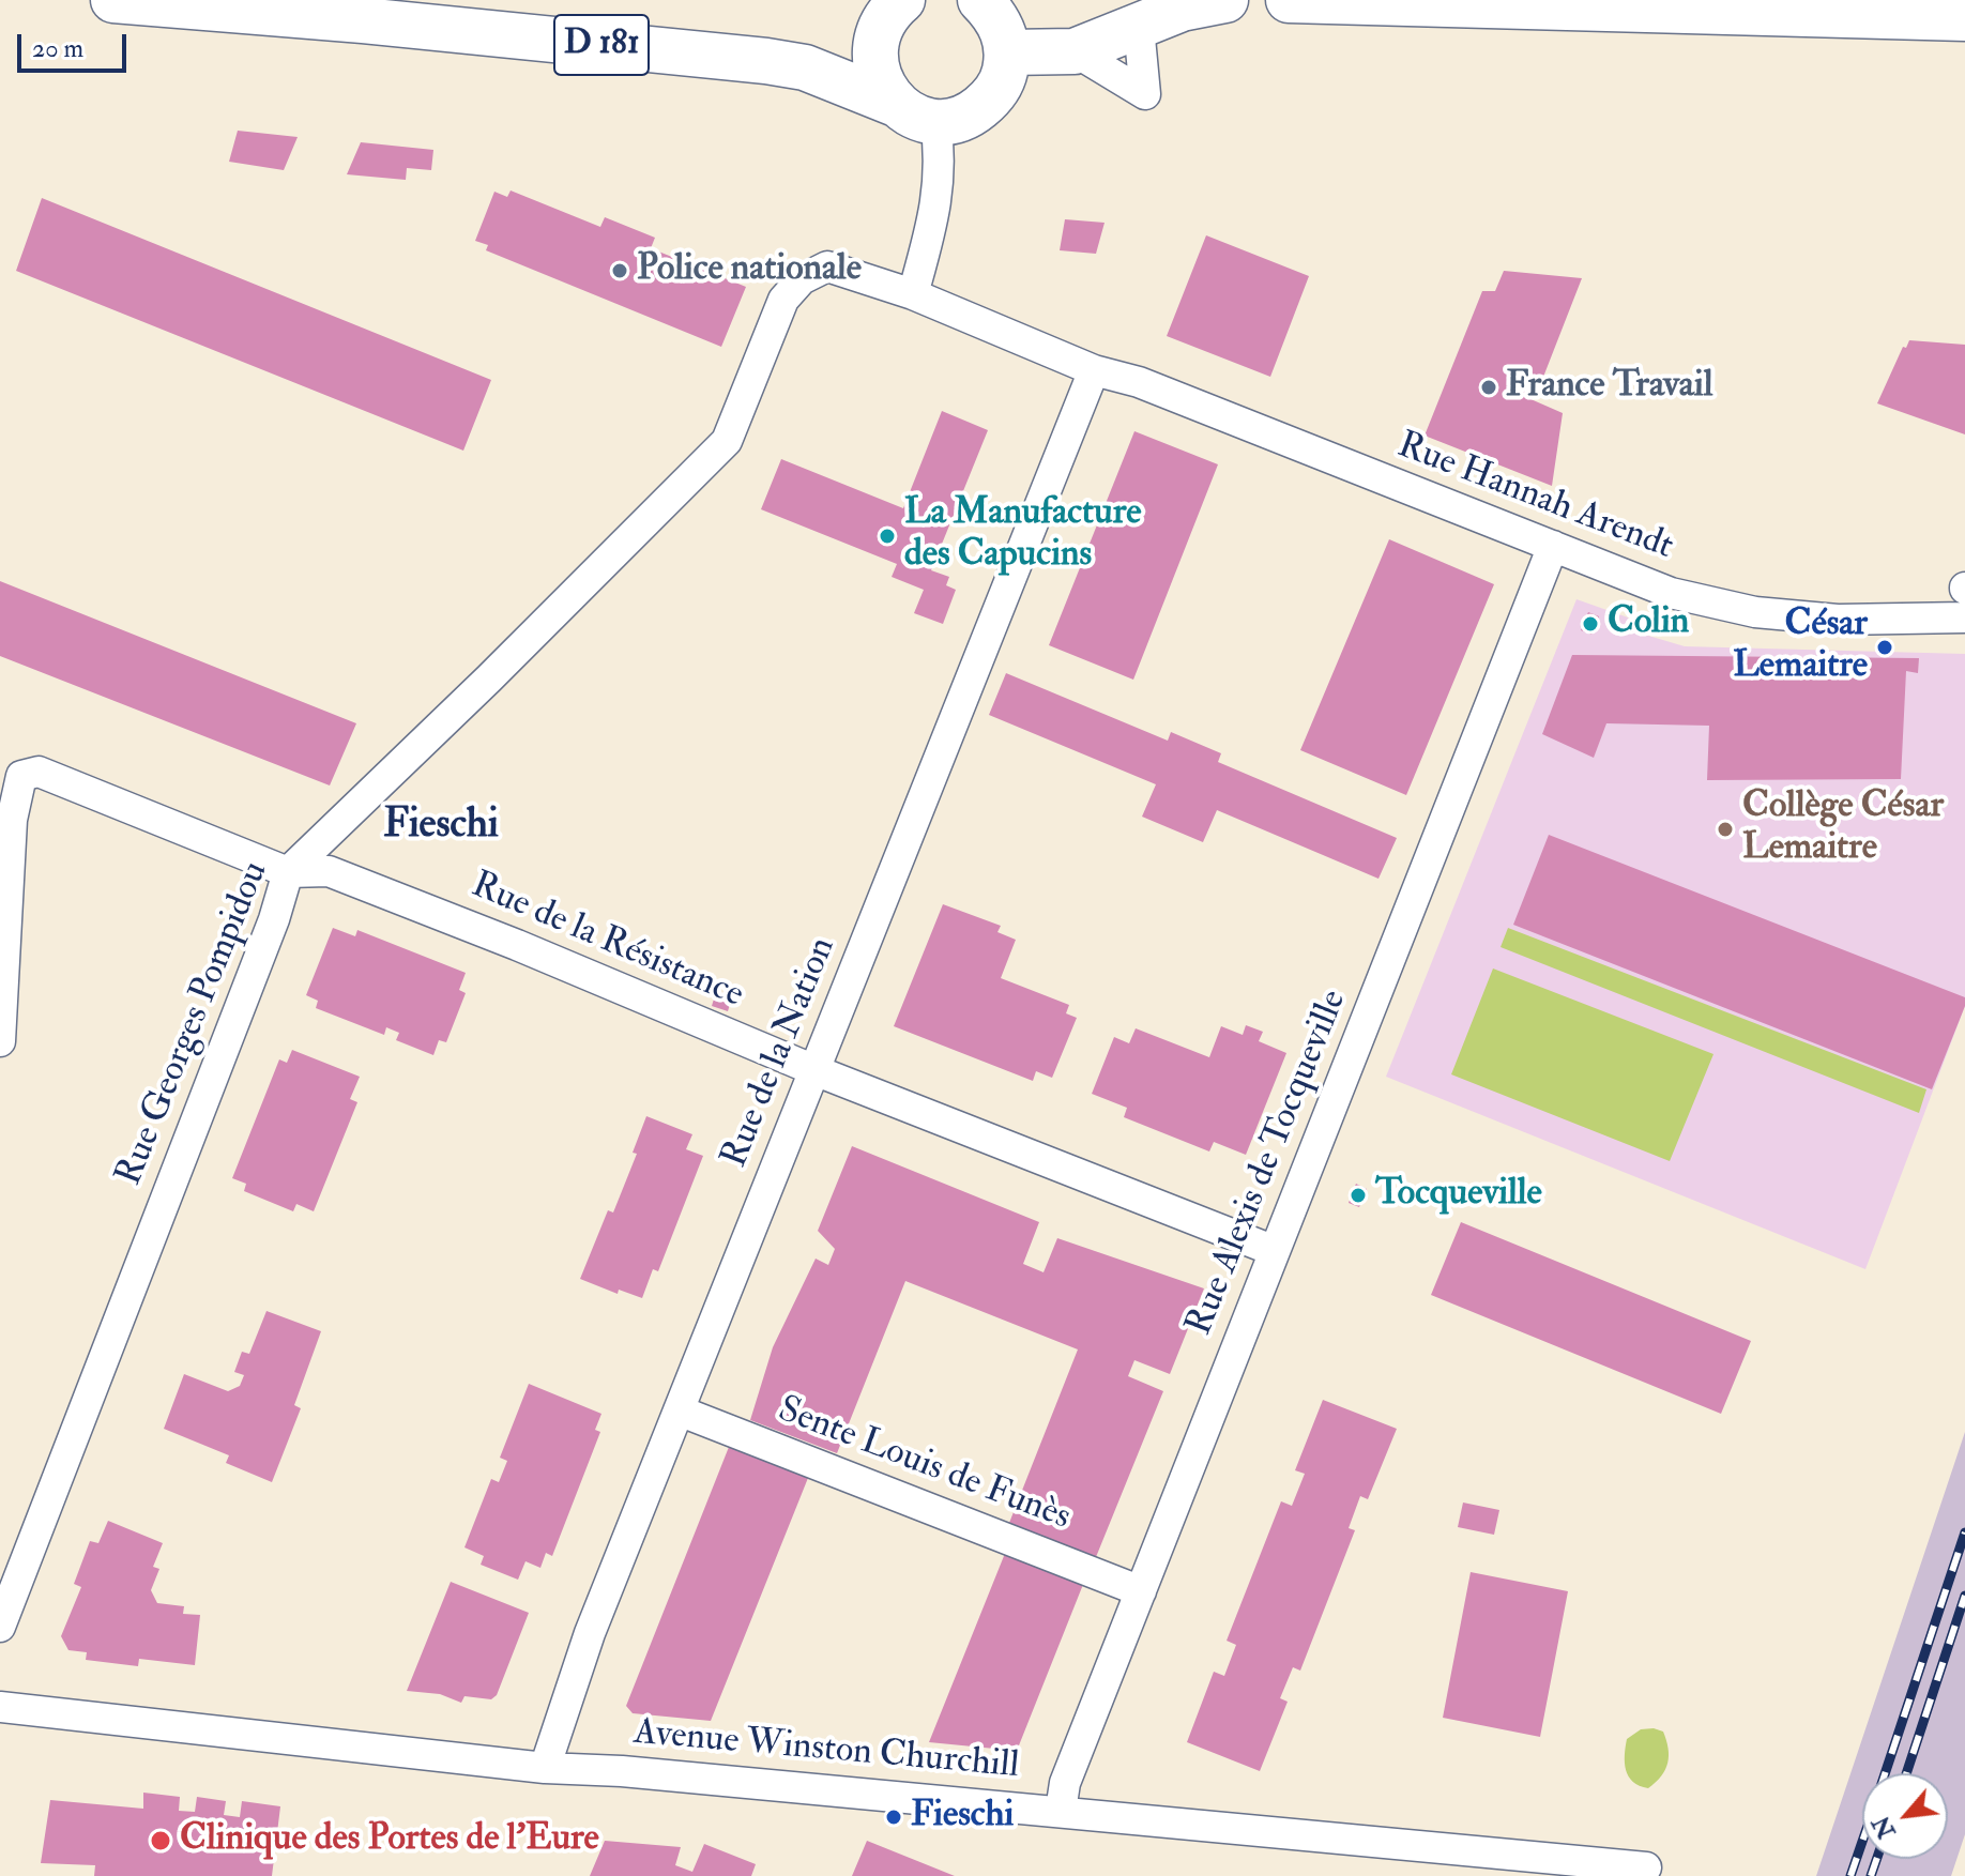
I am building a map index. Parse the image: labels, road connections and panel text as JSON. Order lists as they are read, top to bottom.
{
  "streets": {
    "main road": ["D 181"],
    "street": [
      "Rue Hannah Arendt",
      "Rue de la Résistance",
      "Rue Georges Pompidou",
      "Rue de la Nation",
      "Rue Alexis de Tocqueville",
      "Sente Louis de Funès",
      "Avenue Winston Churchill"
    ]
  },
  "crossings": [
    ["Rue Hannah Arendt", "Rue Georges Pompidou"],
    ["Rue Hannah Arendt", "Rue de la Nation"],
    ["Rue Hannah Arendt", "Rue Alexis de Tocqueville"],
    ["Rue de la Résistance", "Rue Georges Pompidou"],
    ["Rue de la Résistance", "Rue de la Nation"],
    ["Rue de la Résistance", "Rue Alexis de Tocqueville"],
    ["Rue de la Nation", "Sente Louis de Funès"],
    ["Rue de la Nation", "Avenue Winston Churchill"],
    ["Rue Alexis de Tocqueville", "Sente Louis de Funès"],
    ["Rue Alexis de Tocqueville", "Avenue Winston Churchill"]
  ],
  "districts": ["Fieschi"],
  "places": [
    "Police nationale",
    "France Travail",
    "La Manufacture des Capucins",
    "Colin",
    "César Lemaitre",
    "Collège César Lemaitre",
    "Tocqueville",
    "Fieschi",
    "Clinique des Portes de l'Eure"
  ],
  "scale_bar": "20 m",
  "north": "bottom left"
}
